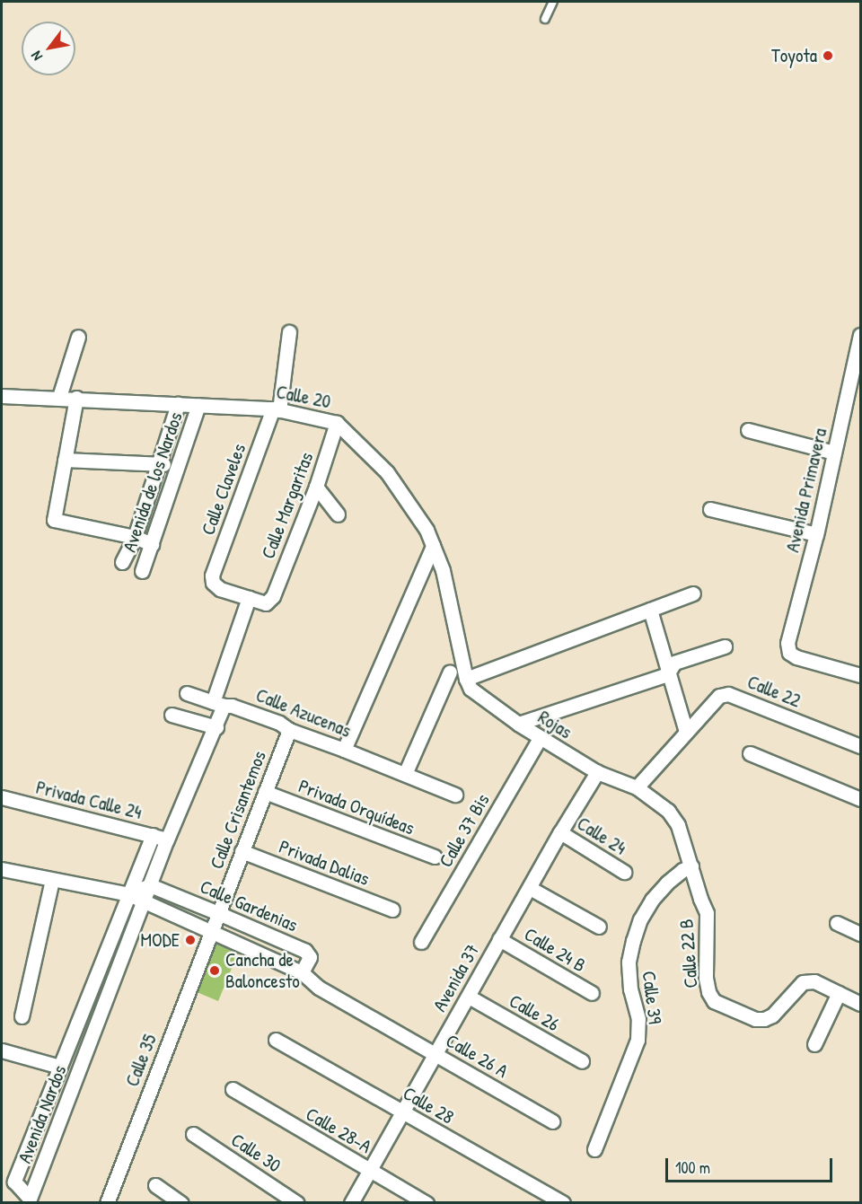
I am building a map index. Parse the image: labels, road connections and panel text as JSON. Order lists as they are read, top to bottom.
{
  "streets": {
    "street": [
      "Calle 20",
      "Avenida de los Nardos",
      "Calle Claveles",
      "Avenida Primavera",
      "Calle Margaritas",
      "Calle 22",
      "Calle Azucenas",
      "Rojas",
      "Privada Calle 24",
      "Privada Orquídeas",
      "Calle Crisantemos",
      "Calle 37 Bis",
      "Calle 24",
      "Privada Dalias",
      "Calle Gardenias",
      "Calle 24 B",
      "Calle 22 B",
      "Avenida 37",
      "Calle 39",
      "Calle 26",
      "Calle 26 A",
      "Calle 35",
      "Calle 28",
      "Avenida Nardos",
      "Calle 28-A",
      "Calle 30"
    ]
  },
  "crossings": [
    ["Calle 20", "Avenida de los Nardos"],
    ["Calle 20", "Calle Claveles"],
    ["Calle 20", "Calle Margaritas"],
    ["Calle 20", "Rojas"],
    ["Calle Claveles", "Calle Margaritas"],
    ["Calle Claveles", "Avenida Nardos"],
    ["Calle Margaritas", "Avenida Nardos"],
    ["Calle 22", "Rojas"],
    ["Calle 22", "Calle 22 B"],
    ["Calle Azucenas", "Calle Crisantemos"],
    ["Calle Azucenas", "Avenida Nardos"],
    ["Rojas", "Calle 37 Bis"],
    ["Rojas", "Calle 22 B"],
    ["Rojas", "Avenida 37"],
    ["Privada Calle 24", "Avenida Nardos"],
    ["Privada Orquídeas", "Calle Crisantemos"],
    ["Calle Crisantemos", "Privada Dalias"],
    ["Calle Crisantemos", "Calle Gardenias"],
    ["Calle Crisantemos", "Calle 35"],
    ["Calle 24", "Avenida 37"],
    ["Calle Gardenias", "Calle 26 A"],
    ["Calle Gardenias", "Calle 35"],
    ["Calle Gardenias", "Avenida Nardos"],
    ["Calle 24 B", "Avenida 37"],
    ["Calle 22 B", "Calle 39"],
    ["Avenida 37", "Calle 26"],
    ["Avenida 37", "Calle 26 A"],
    ["Avenida 37", "Calle 28"],
    ["Avenida 37", "Calle 28-A"]
  ],
  "places": ["Toyota", "MODE", "Cancha de Baloncesto"],
  "scale_bar": "100 m",
  "north": "bottom left"
}
